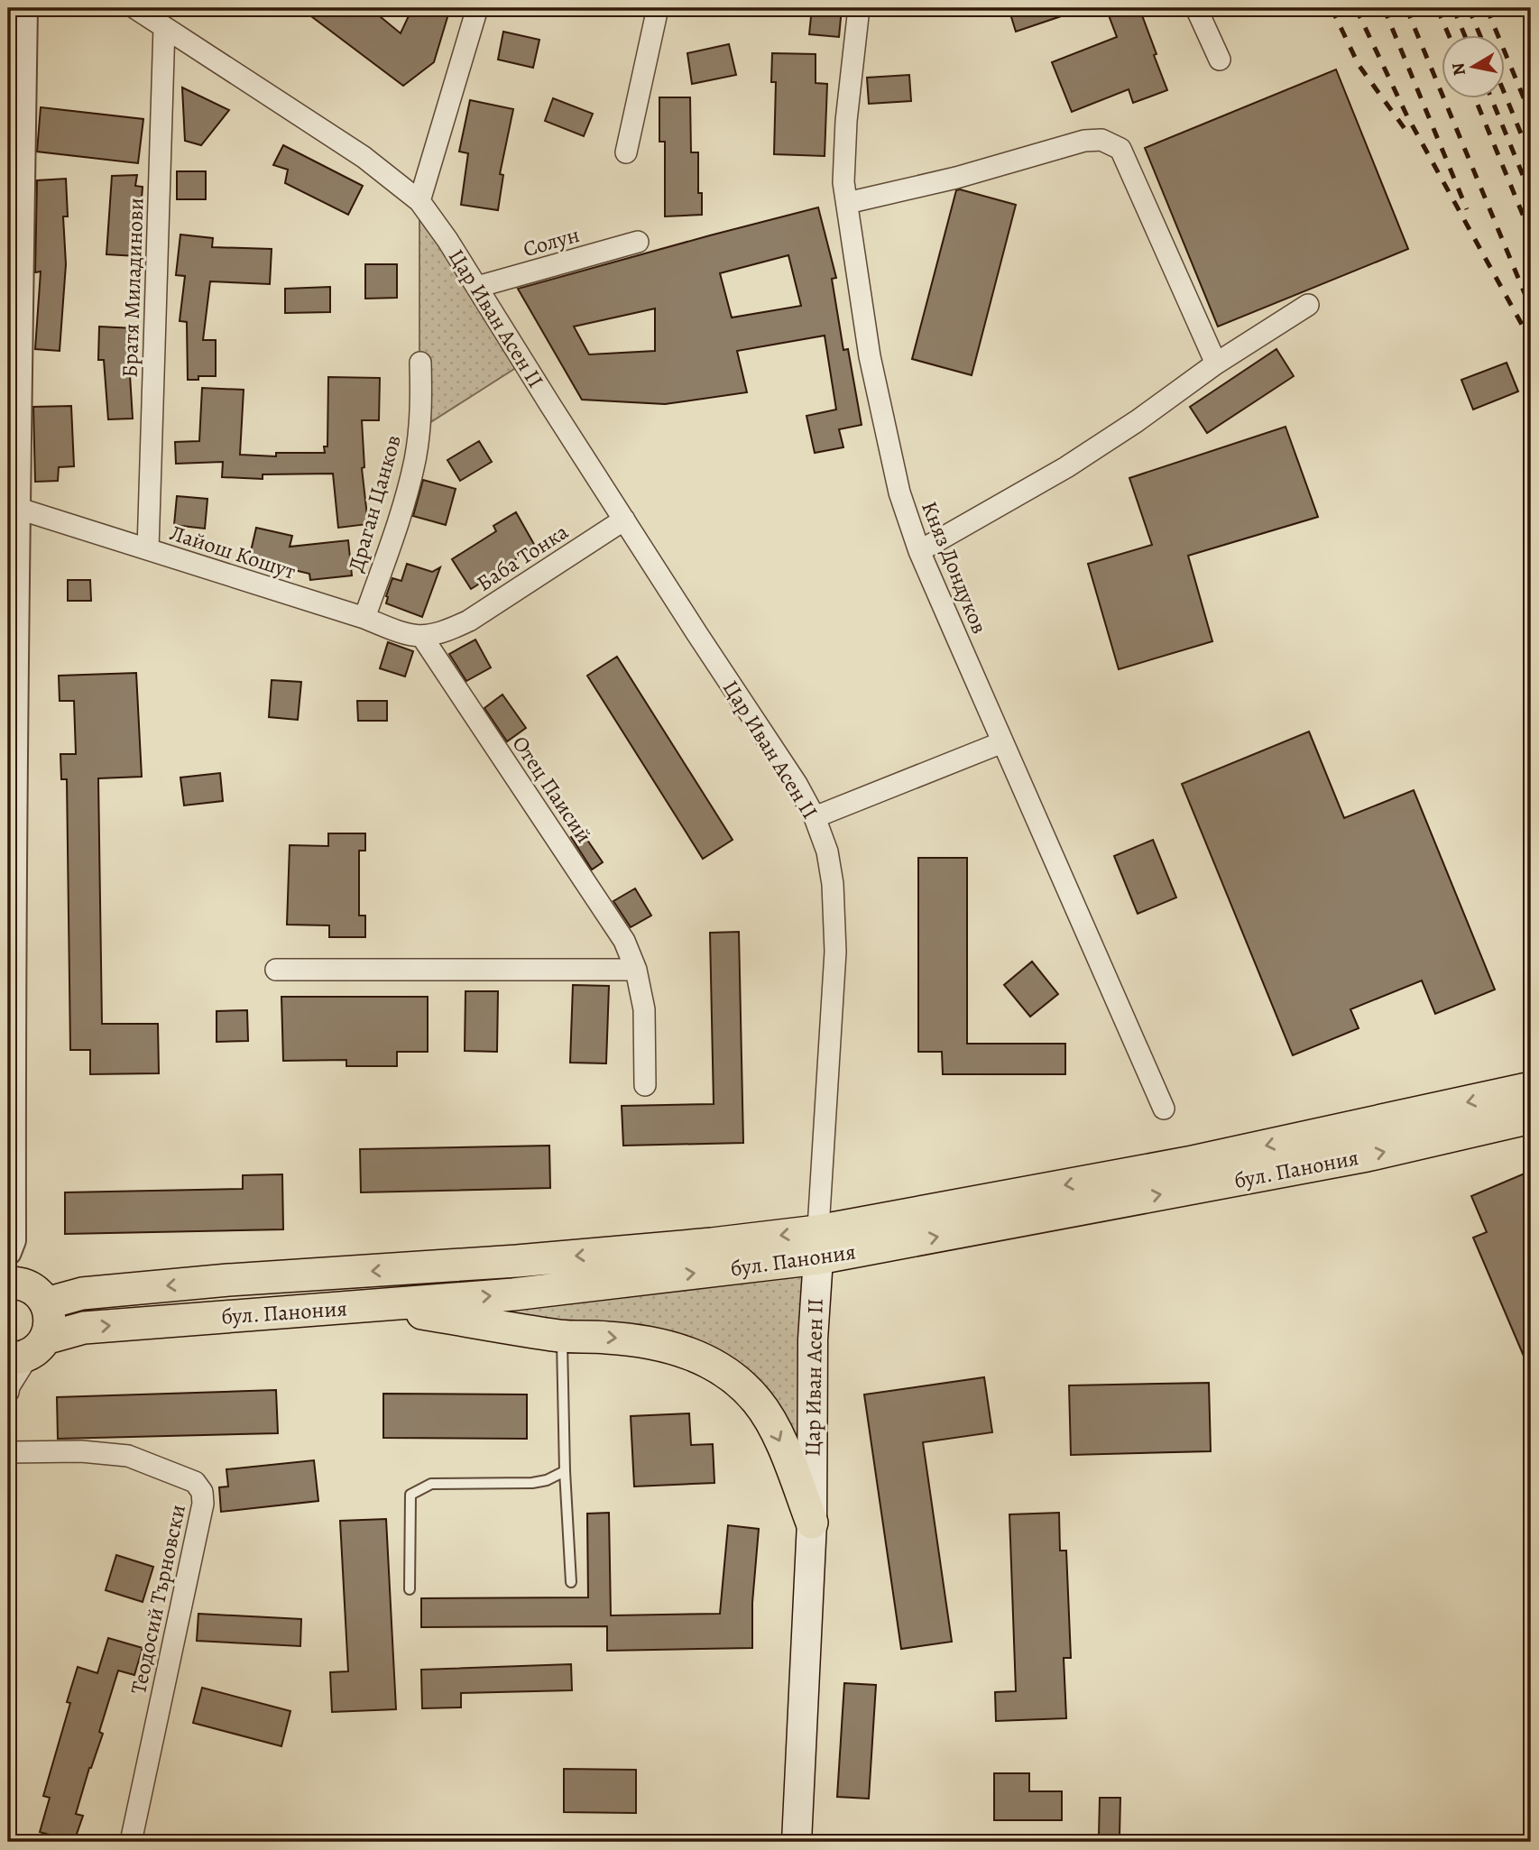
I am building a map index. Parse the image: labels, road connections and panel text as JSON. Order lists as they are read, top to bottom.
{
  "streets": {
    "main road": ["Цар Иван Асен II", "бул. Панония"],
    "street": [
      "Солун",
      "Братя Миладинови",
      "Драган Цанков",
      "Лайош Кошут",
      "Баба Тонка",
      "Княз Дондуков",
      "Отец Паисий",
      "Теодосий Търновски"
    ]
  },
  "crossings": [
    ["Солун", "Цар Иван Асен II"],
    ["Братя Миладинови", "Цар Иван Асен II"],
    ["Братя Миладинови", "Лайош Кошут"],
    ["Цар Иван Асен II", "Баба Тонка"],
    ["Цар Иван Асен II", "бул. Панония"],
    ["Драган Цанков", "Лайош Кошут"],
    ["Лайош Кошут", "Баба Тонка"],
    ["Лайош Кошут", "Отец Паисий"]
  ],
  "north": "left"
}
